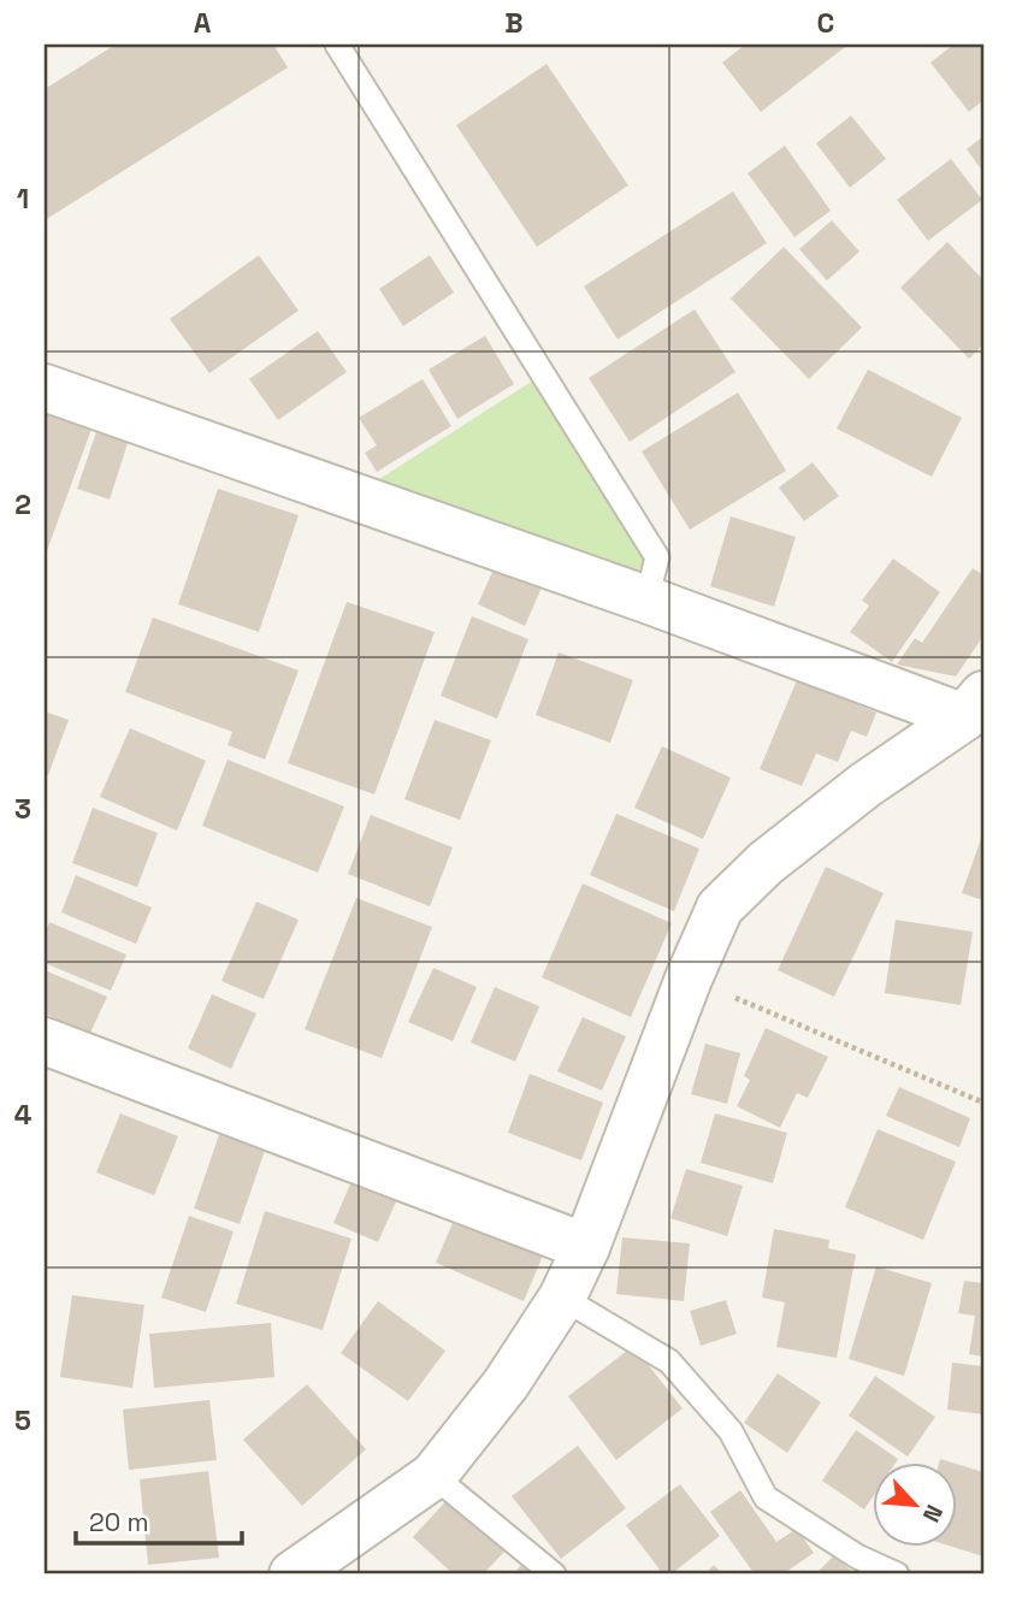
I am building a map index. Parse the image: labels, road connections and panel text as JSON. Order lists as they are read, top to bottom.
{
  "scale_bar": "20 m",
  "north": "bottom right",
  "grid": {
    "columns": ["A", "B", "C"],
    "rows": [
      "1",
      "2",
      "3",
      "4",
      "5"
    ]
  }
}
